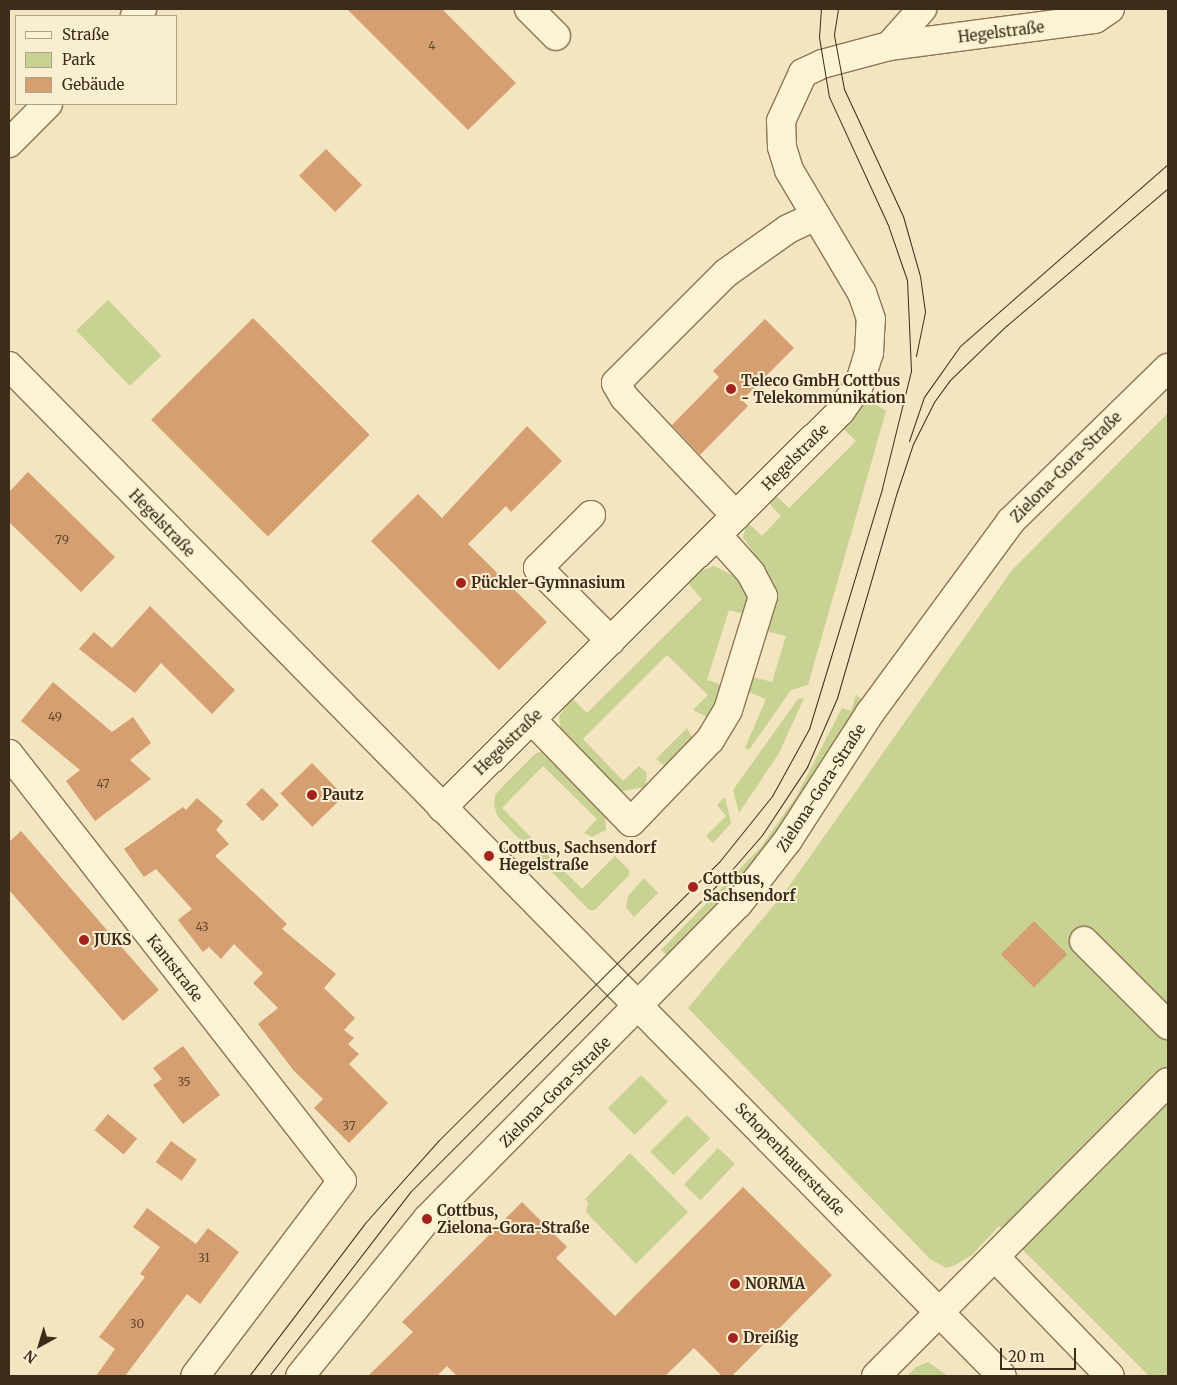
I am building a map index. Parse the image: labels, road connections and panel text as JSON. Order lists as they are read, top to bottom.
{
  "streets": {
    "street": [
      "Hegelstraße",
      "Zielona-Gora-Straße",
      "Kantstraße",
      "Schopenhauerstraße"
    ]
  },
  "crossings": [
    ["Hegelstraße", "Zielona-Gora-Straße"],
    ["Hegelstraße", "Schopenhauerstraße"],
    ["Zielona-Gora-Straße", "Schopenhauerstraße"]
  ],
  "places": [
    "Teleco GmbH Cottbus - Telekommunikation",
    "Pückler-Gymnasium",
    "Pautz",
    "Cottbus, Sachsendorf Hegelstraße",
    "Cottbus, Sachsendorf",
    "JUKS",
    "Cottbus, Zielona-Gora-Straße",
    "NORMA",
    "Dreißig"
  ],
  "house_numbers": [
    "4",
    "79",
    "49",
    "47",
    "43",
    "35",
    "37",
    "31",
    "30"
  ],
  "legend": ["Straße", "Park", "Gebäude"],
  "scale_bar": "20 m",
  "north": "bottom left"
}
